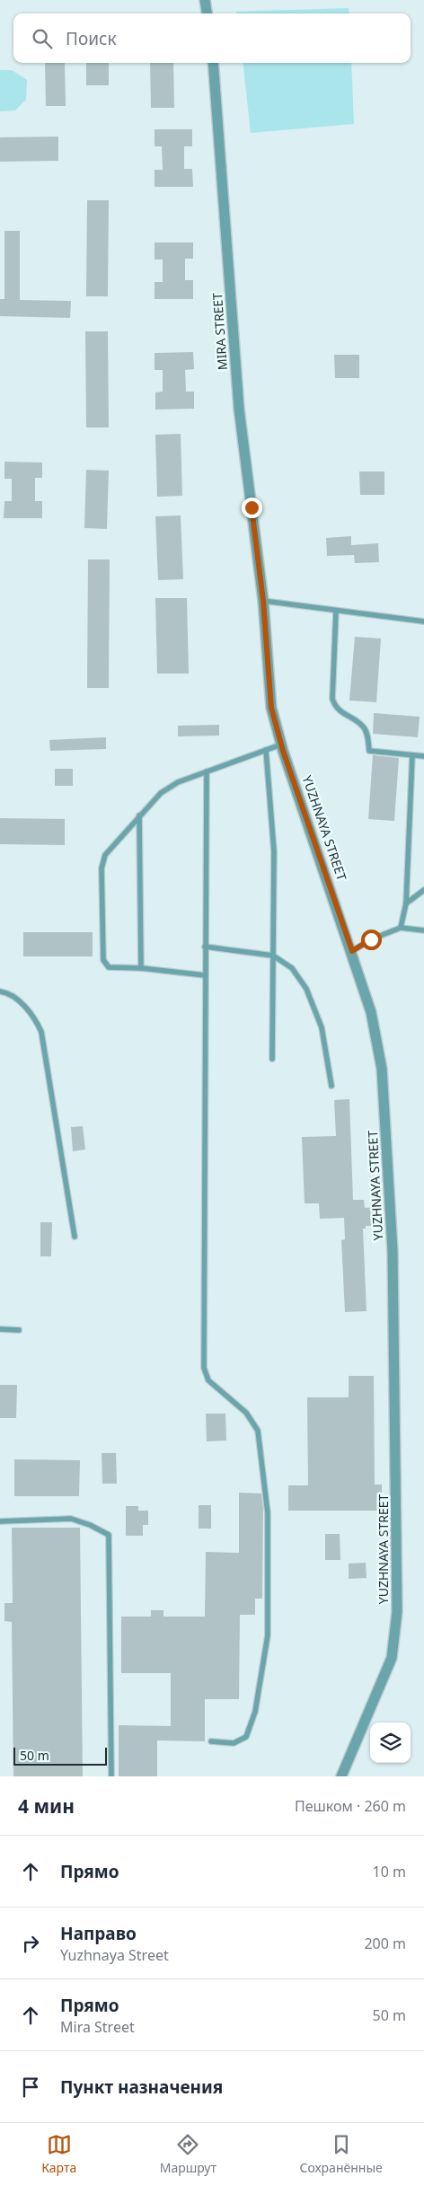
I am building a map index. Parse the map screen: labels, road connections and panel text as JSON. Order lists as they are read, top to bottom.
{
  "streets": {
    "street": ["MIRA STREET", "YUZHNAYA STREET"]
  },
  "crossings": [
    ["MIRA STREET", "YUZHNAYA STREET"]
  ],
  "scale_bar": "50 m",
  "page": {
    "search": "Поиск",
    "scale": "50 m",
    "heading": ["4 мин", "Пешком · 260 m"],
    "list": [
      ["Прямо", "10 m"],
      ["Направо", "Yuzhnaya Street", "200 m"],
      ["Прямо", "Mira Street", "50 m"],
      "Пункт назначения"
    ],
    "nav": ["Карта", "Маршрут", "Сохранённые"]
  }
}
